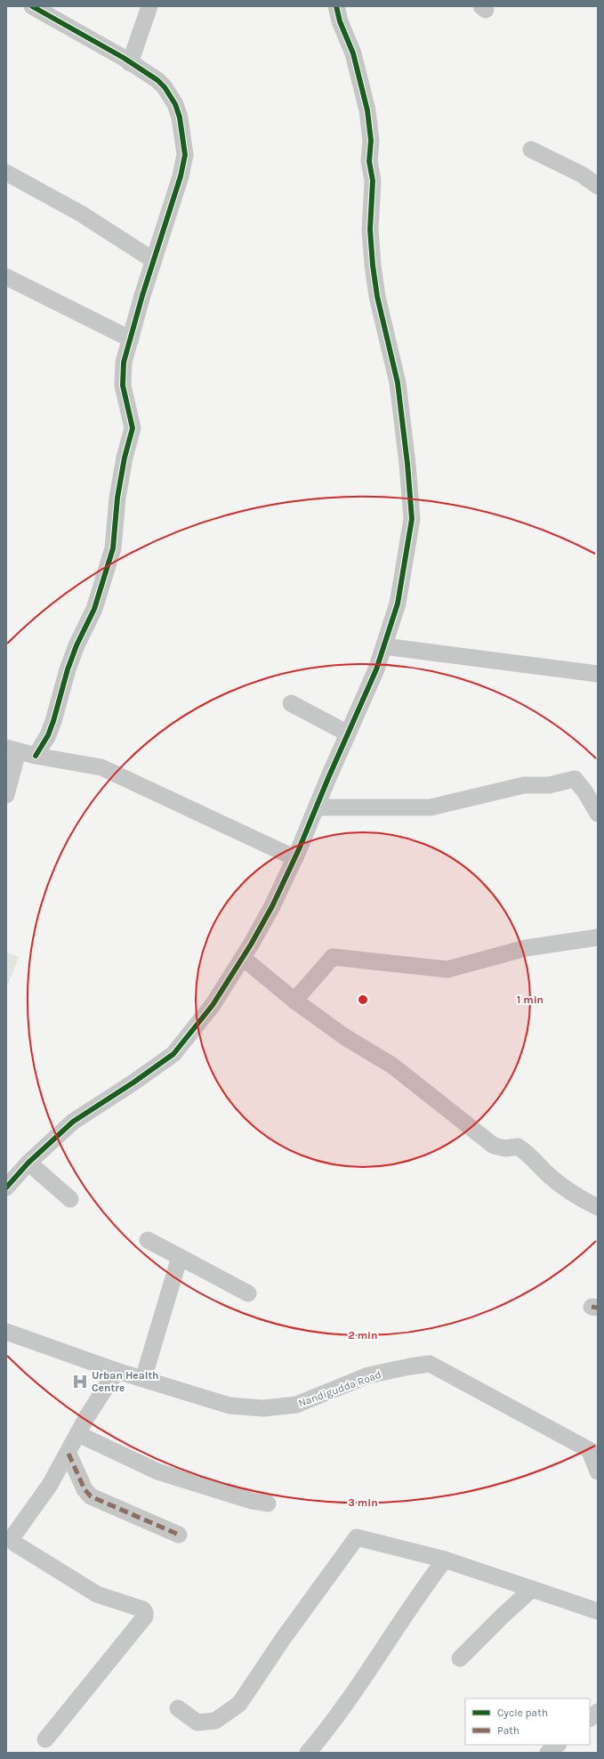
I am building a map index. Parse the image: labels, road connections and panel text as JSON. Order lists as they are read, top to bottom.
{
  "streets": {
    "street": ["Nandigudda Road"]
  },
  "places": {
    "hospital": ["Urban Health Centre"]
  },
  "legend": ["Cycle path", "Path"],
  "rings": ["1 min", "2 min", "3 min"]
}
